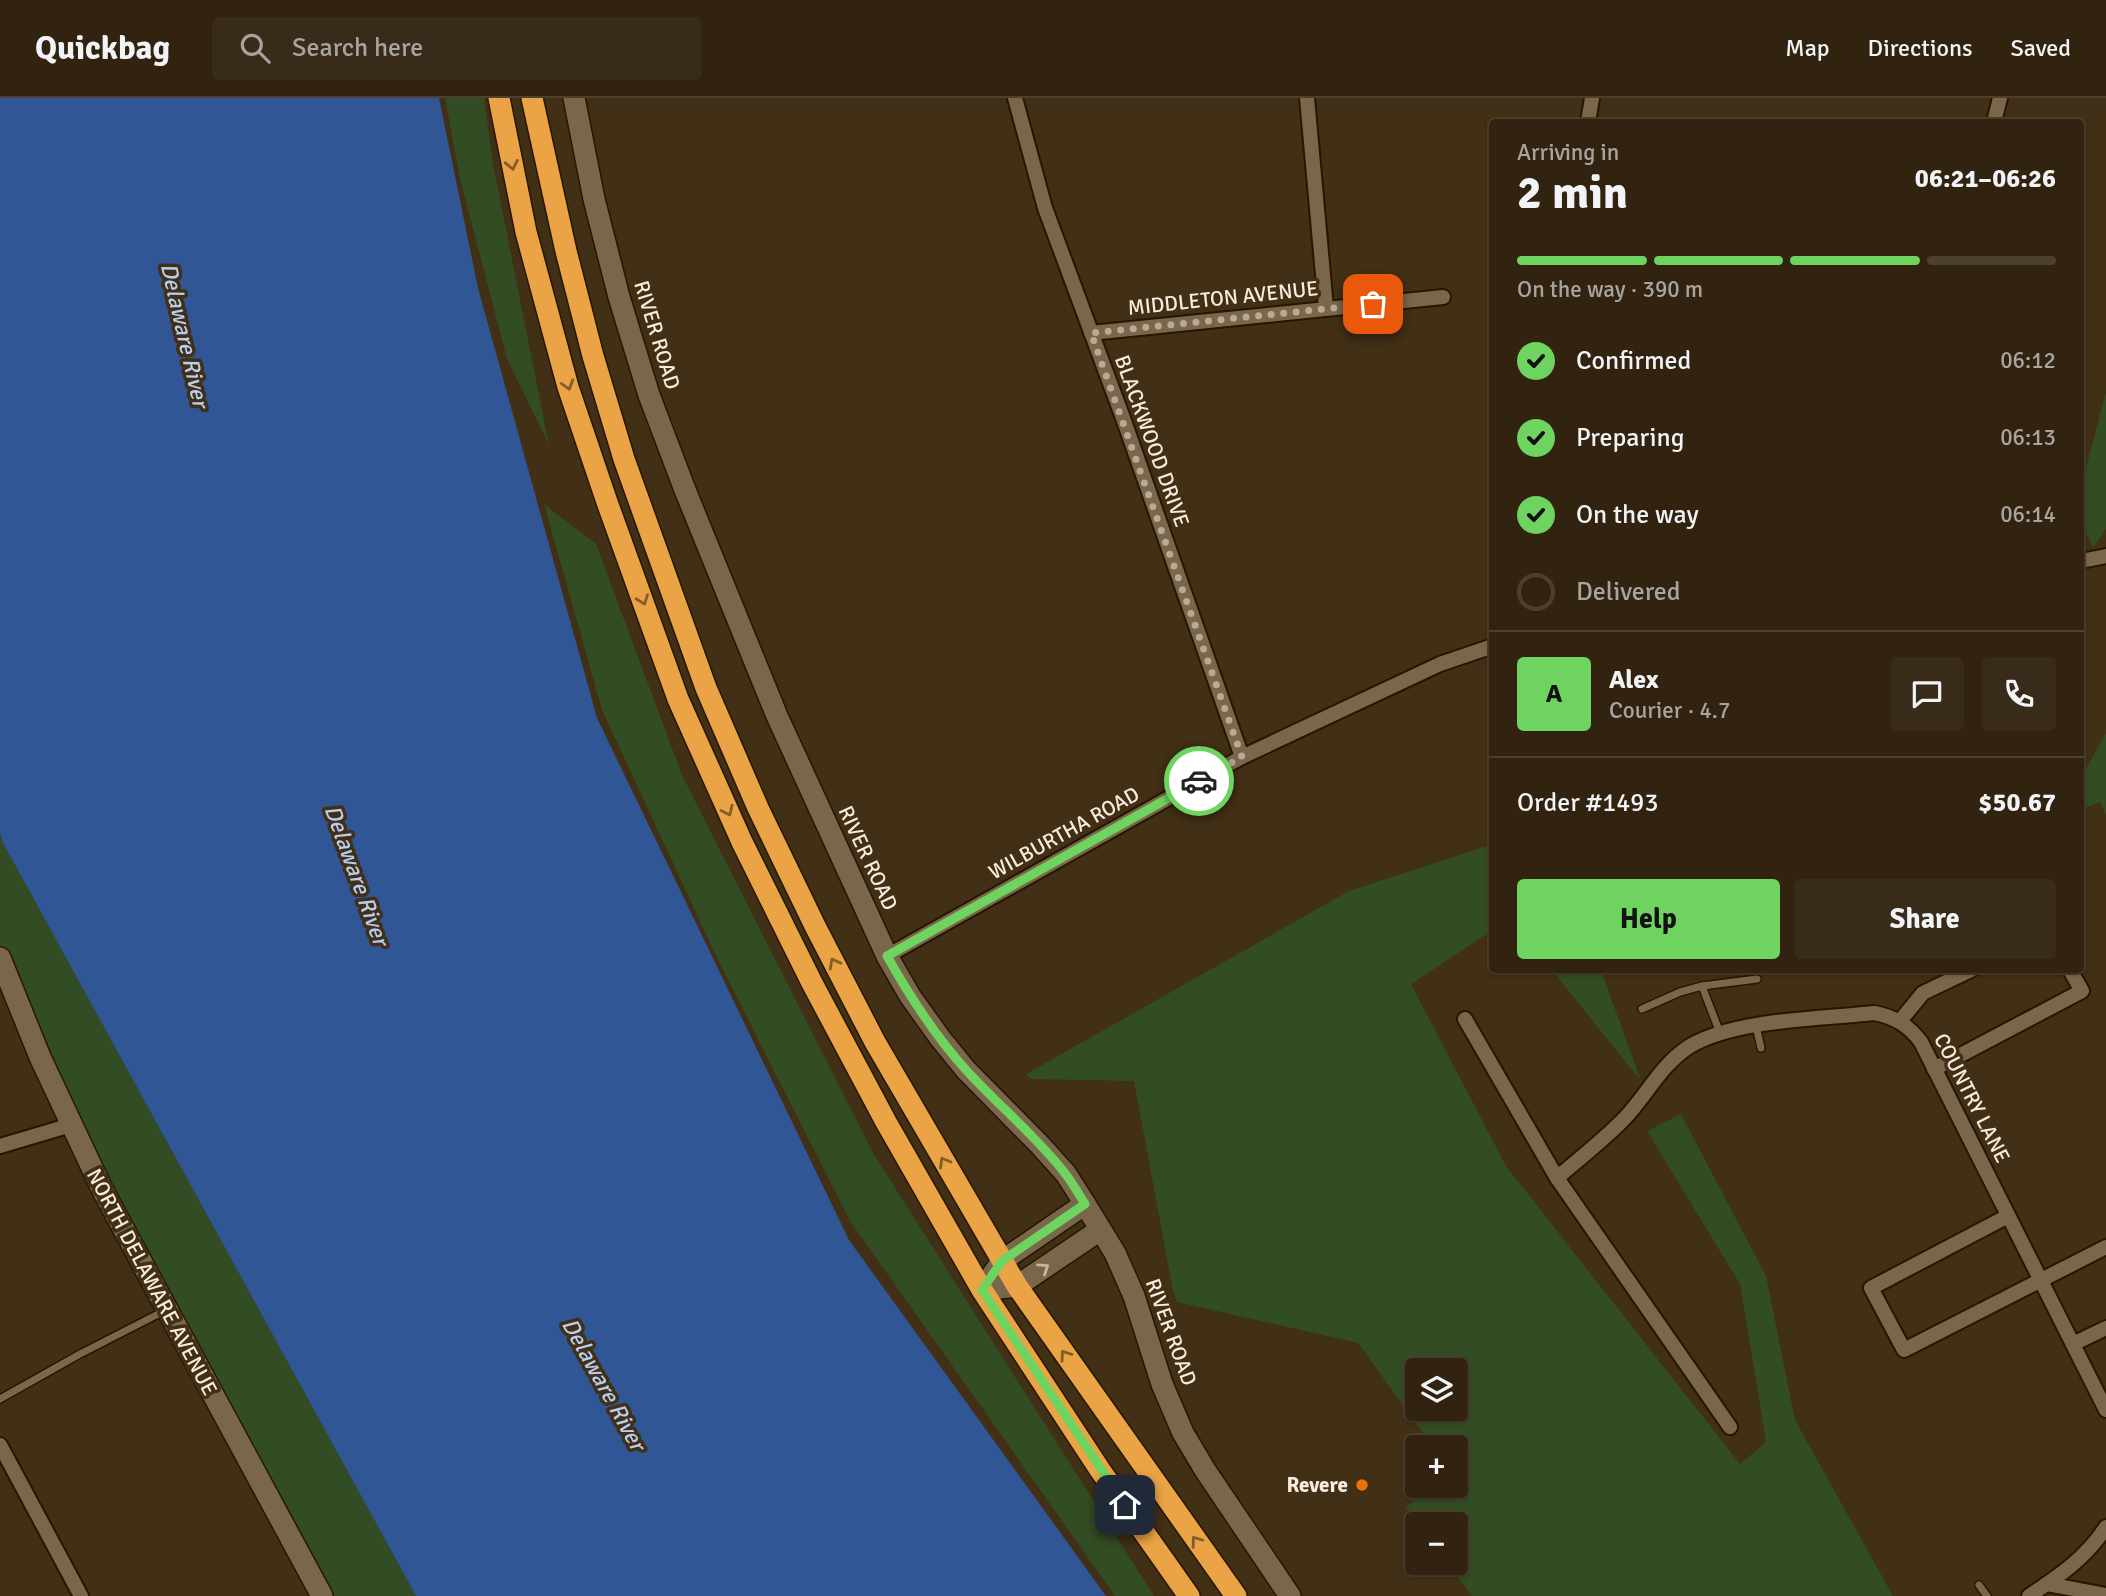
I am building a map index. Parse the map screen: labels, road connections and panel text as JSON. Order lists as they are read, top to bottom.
{
  "streets": {
    "street": [
      "MIDDLETON AVENUE",
      "RIVER ROAD",
      "BLACKWOOD DRIVE",
      "WILBURTHA ROAD",
      "COUNTRY LANE",
      "NORTH DELAWARE AVENUE"
    ]
  },
  "crossings": [
    ["MIDDLETON AVENUE", "BLACKWOOD DRIVE"],
    ["RIVER ROAD", "WILBURTHA ROAD"],
    ["BLACKWOOD DRIVE", "WILBURTHA ROAD"]
  ],
  "water": ["Delaware River"],
  "places": ["Revere"],
  "page": {
    "header": "Quickbag",
    "search": "Search here",
    "nav": ["Map", "Directions", "Saved"],
    "heading": ["2 min", "Arriving in", "06:21–06:26"],
    "panel": [
      "Alex",
      "Courier · 4.7",
      "Order #1493",
      "$50.67"
    ],
    "bar": "On the way · 390 m",
    "list": [
      ["Confirmed", "06:12"],
      ["Preparing", "06:13"],
      ["On the way", "06:14"],
      "Delivered"
    ],
    "round": "A",
    "buttons": ["Help", "Share"],
    "map_buttons": ["+", "−"]
  }
}
